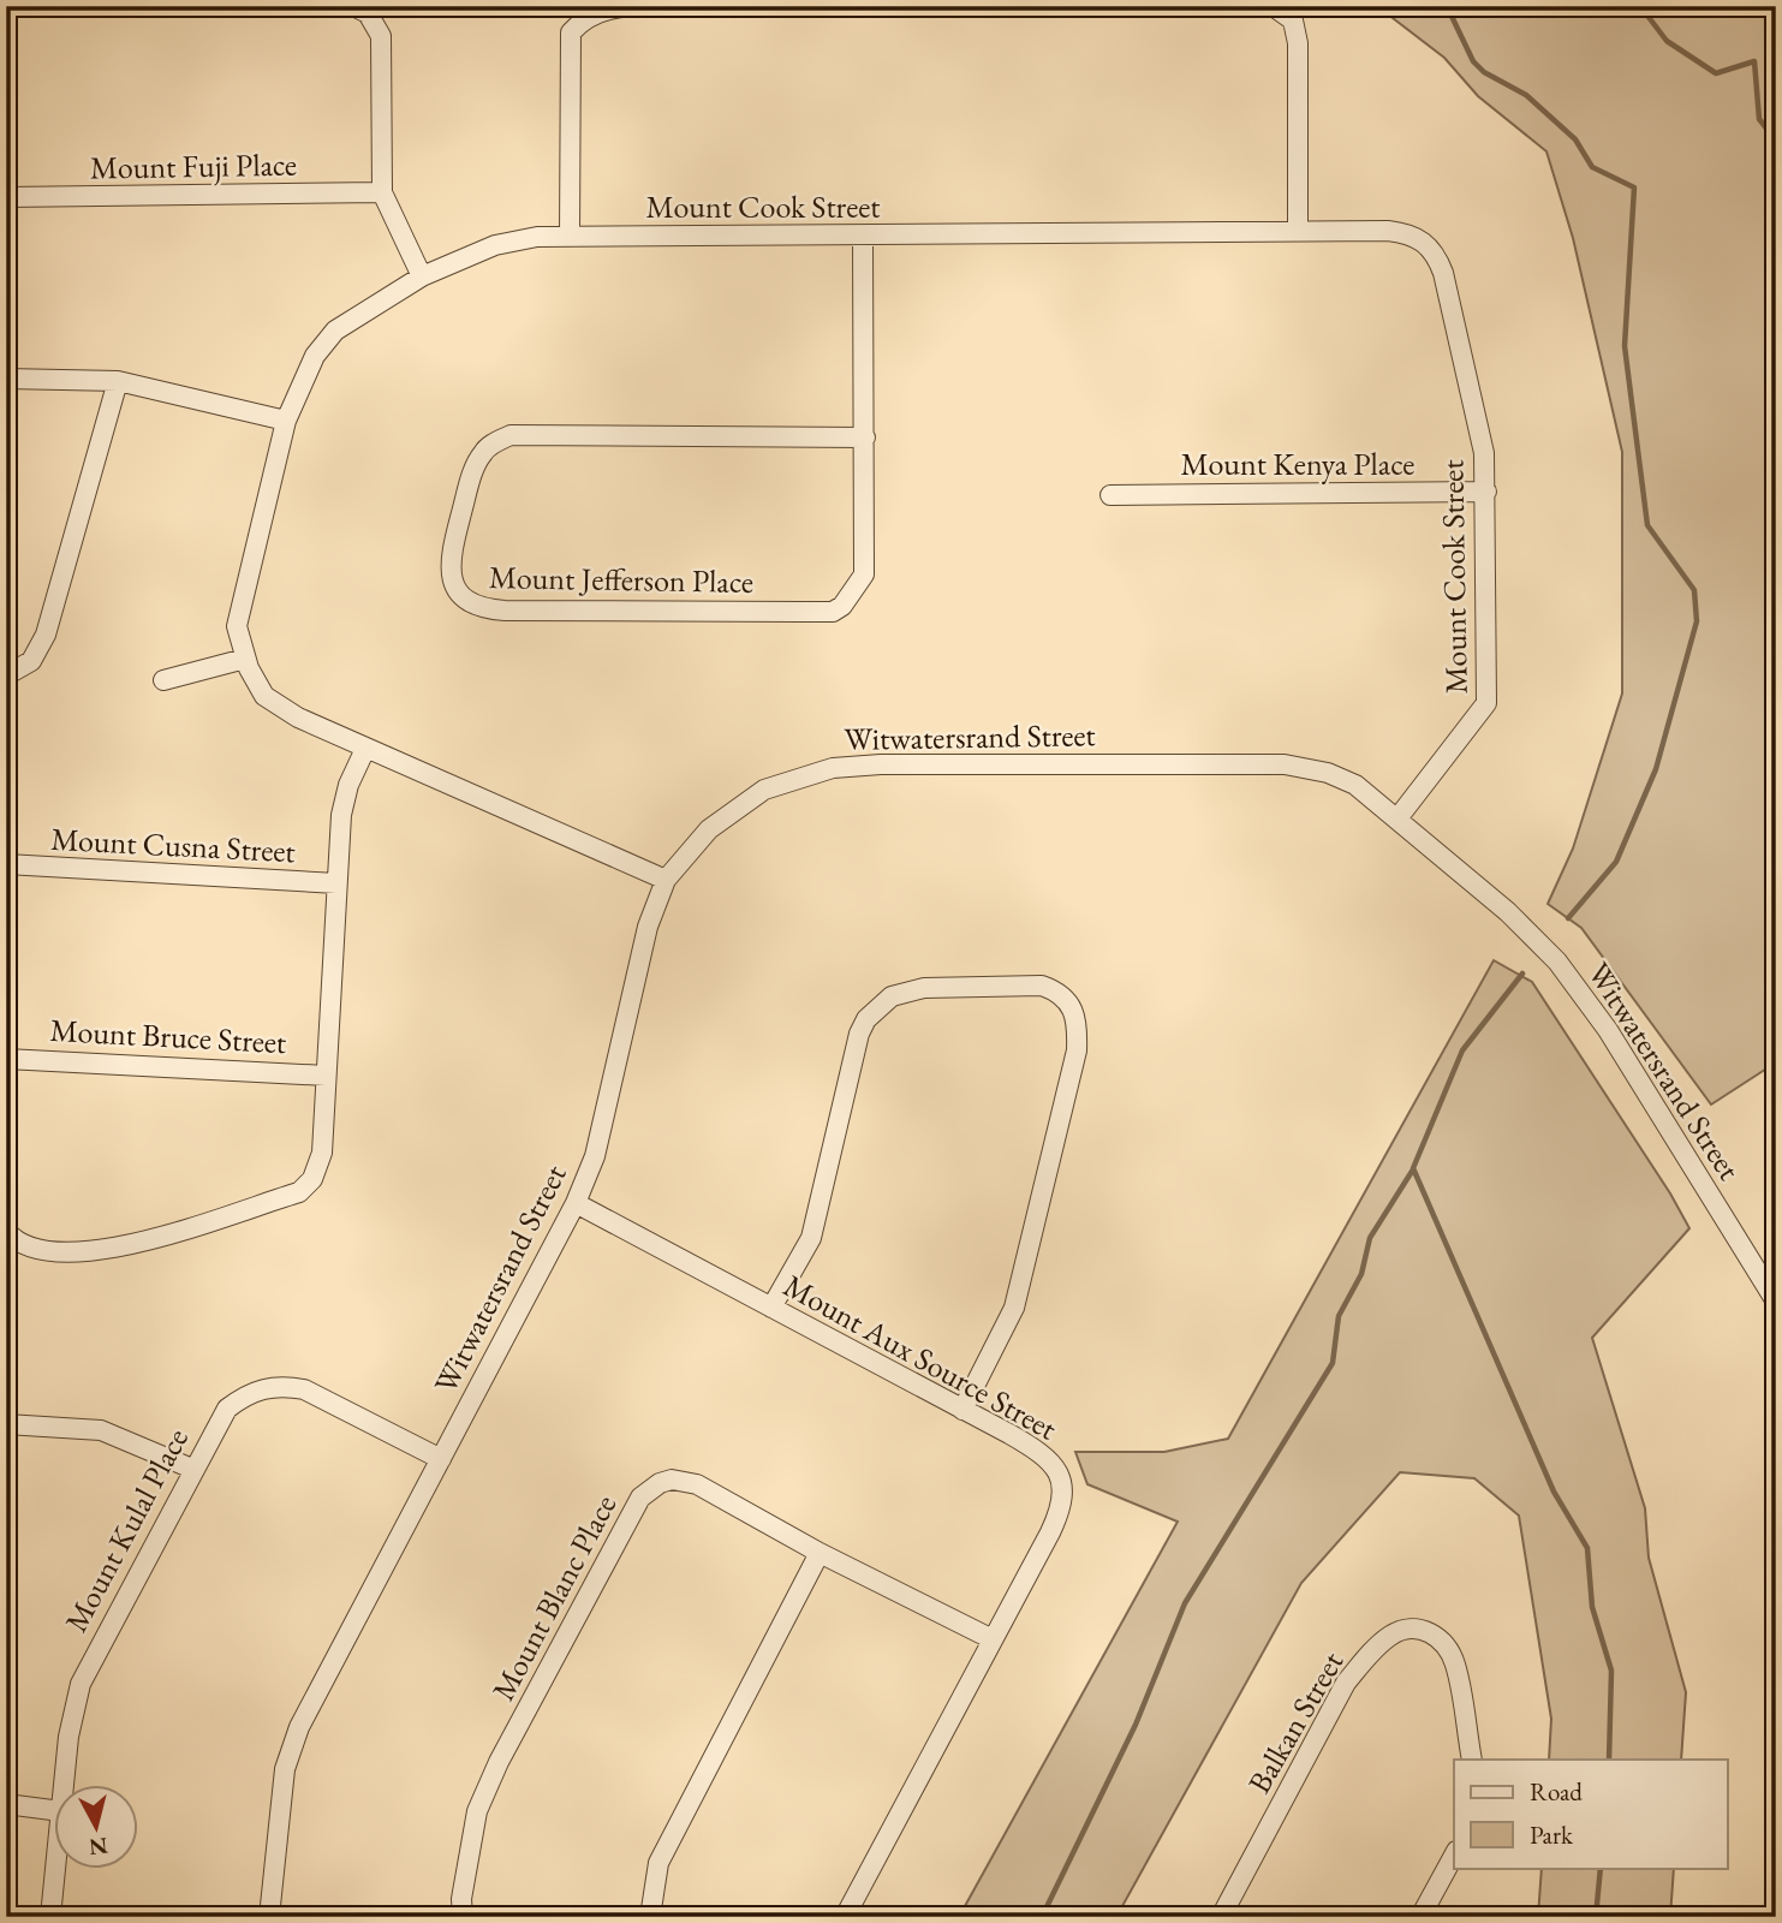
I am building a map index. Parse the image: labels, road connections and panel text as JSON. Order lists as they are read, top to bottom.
{
  "streets": {
    "street": [
      "Mount Fuji Place",
      "Mount Cook Street",
      "Mount Kenya Place",
      "Mount Jefferson Place",
      "Witwatersrand Street",
      "Mount Cusna Street",
      "Mount Bruce Street",
      "Mount Aux Source Street",
      "Mount Kulal Place",
      "Mount Blanc Place",
      "Balkan Street"
    ]
  },
  "crossings": [
    ["Mount Cook Street", "Mount Kenya Place"],
    ["Mount Cook Street", "Mount Jefferson Place"],
    ["Mount Cook Street", "Witwatersrand Street"],
    ["Mount Cook Street", "Mount Cusna Street"],
    ["Witwatersrand Street", "Mount Aux Source Street"],
    ["Witwatersrand Street", "Mount Kulal Place"],
    ["Mount Cusna Street", "Mount Bruce Street"],
    ["Mount Aux Source Street", "Mount Blanc Place"]
  ],
  "legend": ["Road", "Park"],
  "north": "bottom"
}
